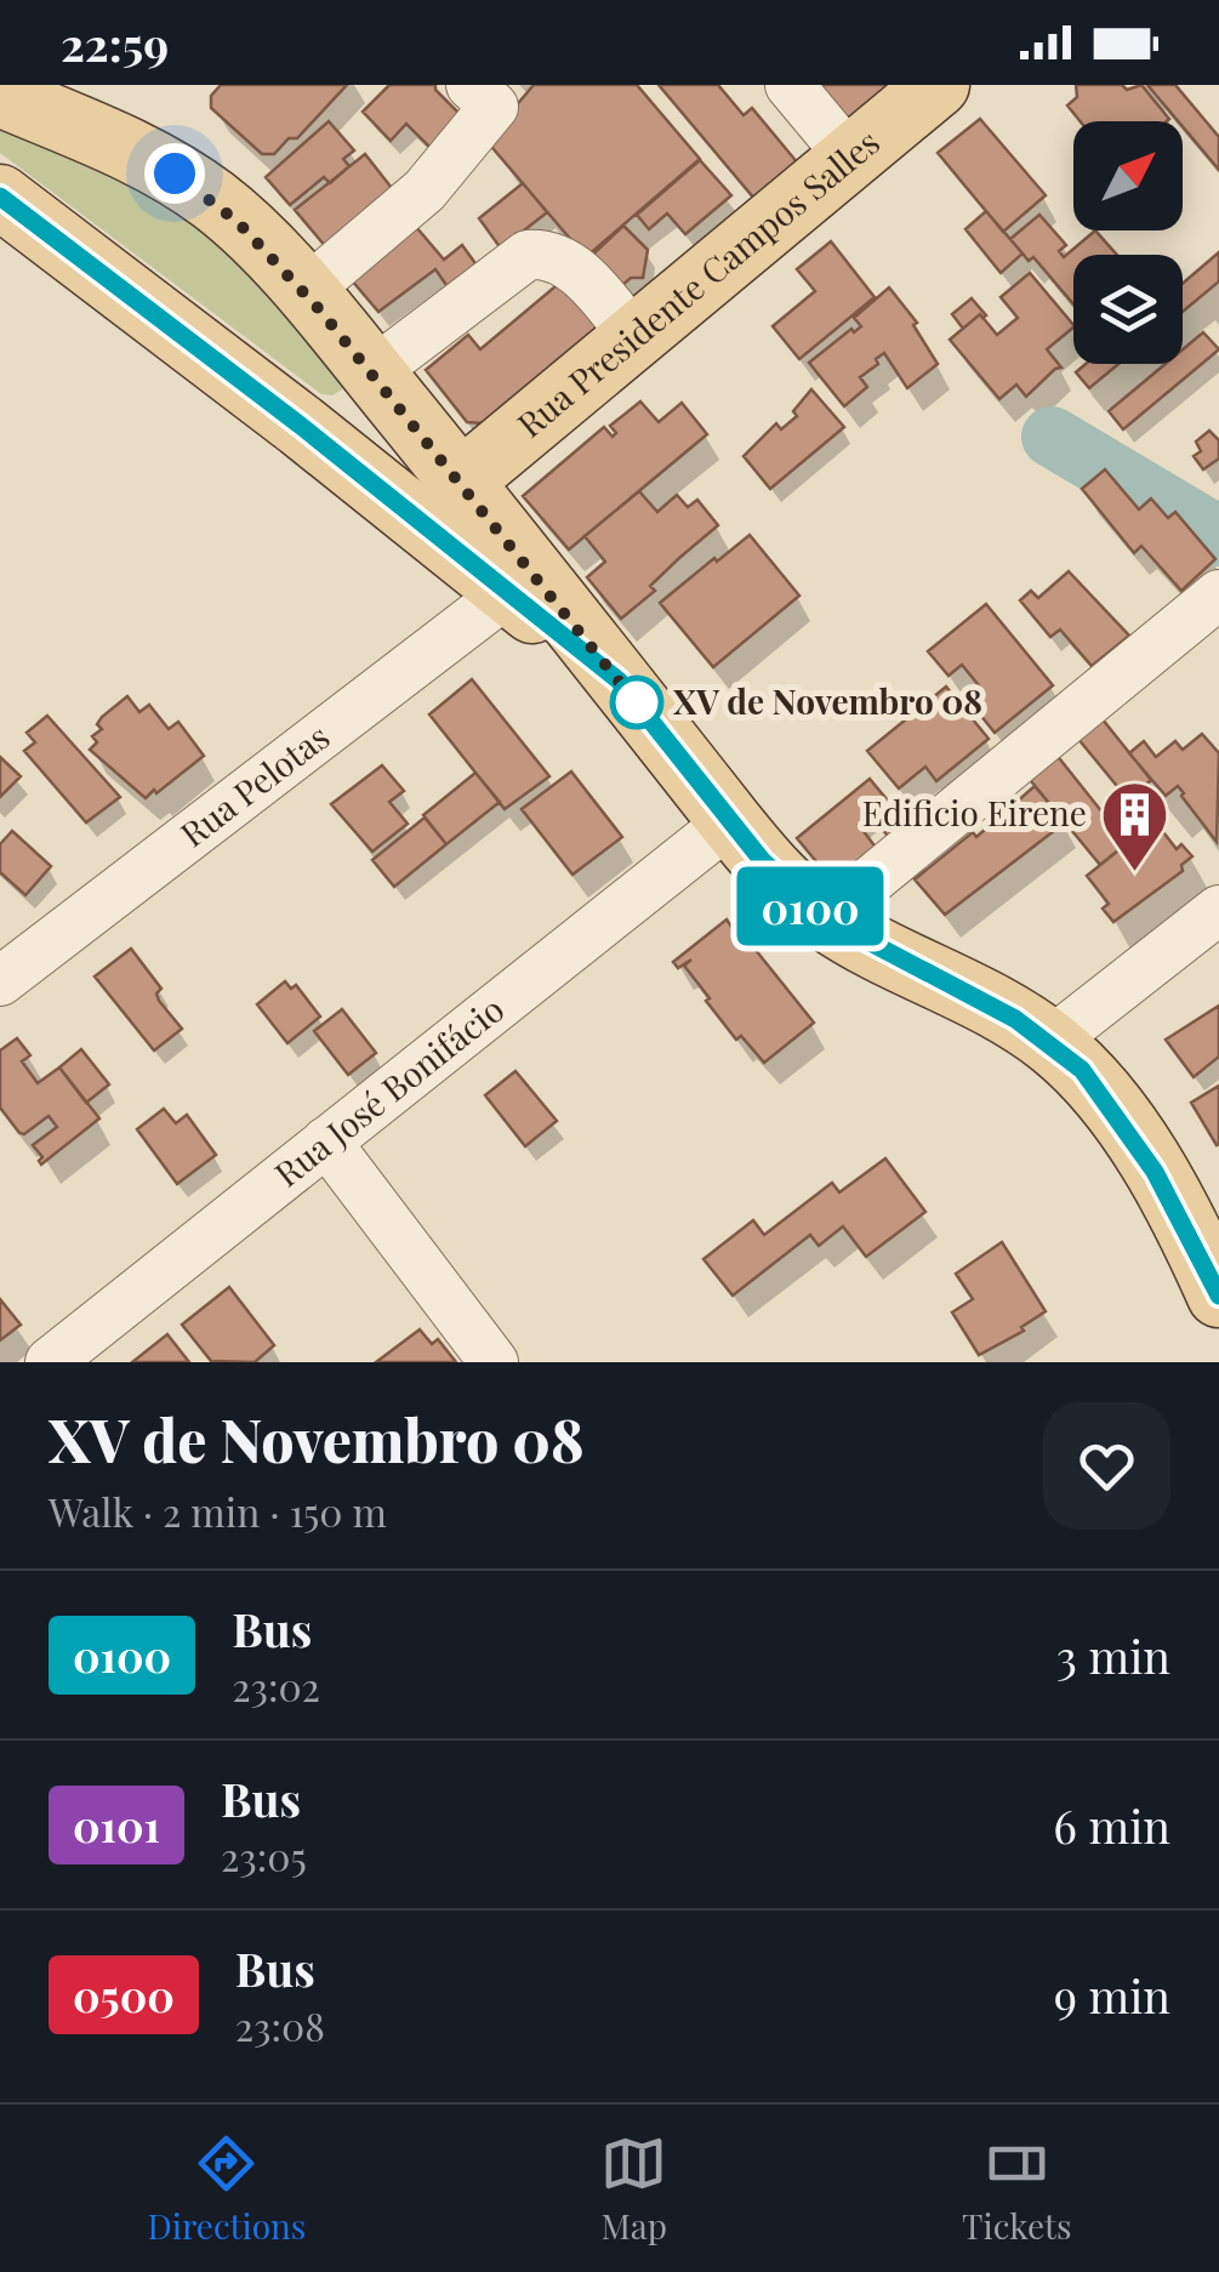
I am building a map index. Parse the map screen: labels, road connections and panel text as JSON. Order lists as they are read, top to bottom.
{
  "streets": {
    "main road": ["Rua Presidente Campos Salles"],
    "street": ["Rua Pelotas", "Rua José Bonifácio"]
  },
  "places": {
    "other": ["XV de Novembro 08"],
    "building": ["Edificio Eirene"]
  },
  "lines": ["bus line 0100"],
  "north": "top right",
  "page": {
    "status": "22:59",
    "on_map": "0100",
    "heading": ["XV de Novembro 08", "Walk · 2 min · 150 m"],
    "list": [
      {
        "mark": "0100",
        "name": "Bus",
        "note": "23:02",
        "value": "3 min"
      },
      {
        "mark": "0101",
        "name": "Bus",
        "note": "23:05",
        "value": "6 min"
      },
      {
        "mark": "0500",
        "name": "Bus",
        "note": "23:08",
        "value": "9 min"
      }
    ],
    "tabs": ["Directions", "Map", "Tickets"]
  }
}
